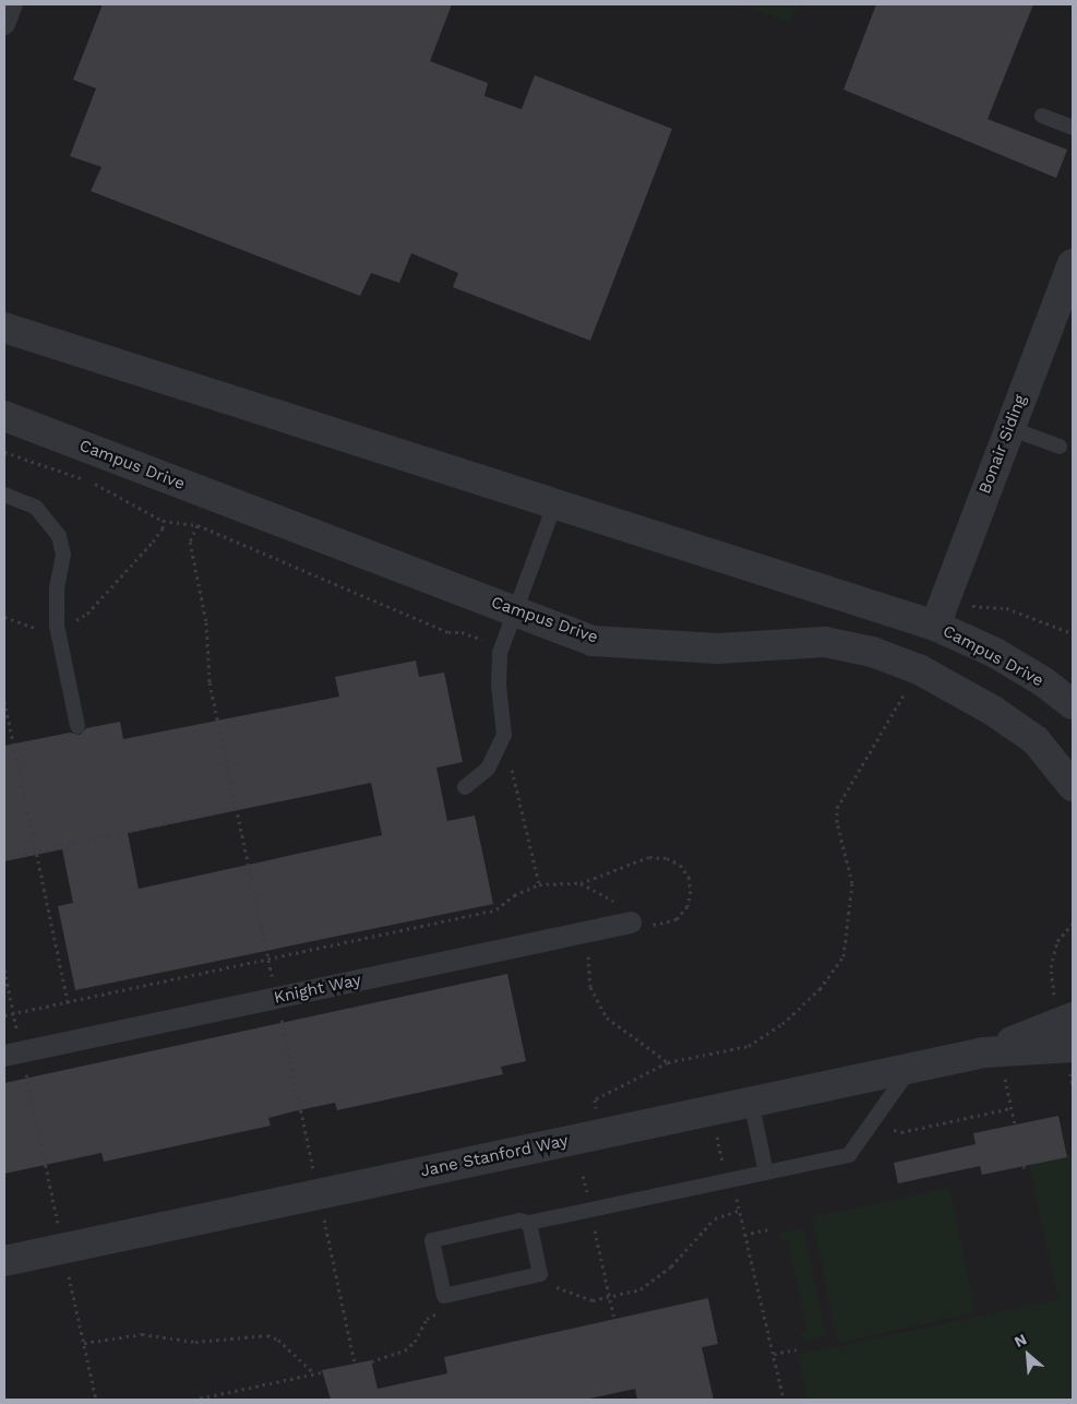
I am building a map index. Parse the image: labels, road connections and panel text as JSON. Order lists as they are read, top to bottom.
{
  "streets": {
    "street": [
      "Bonair Siding",
      "Campus Drive",
      "Knight Way",
      "Jane Stanford Way"
    ]
  },
  "crossings": [
    ["Bonair Siding", "Campus Drive"]
  ],
  "north": "top left"
}
